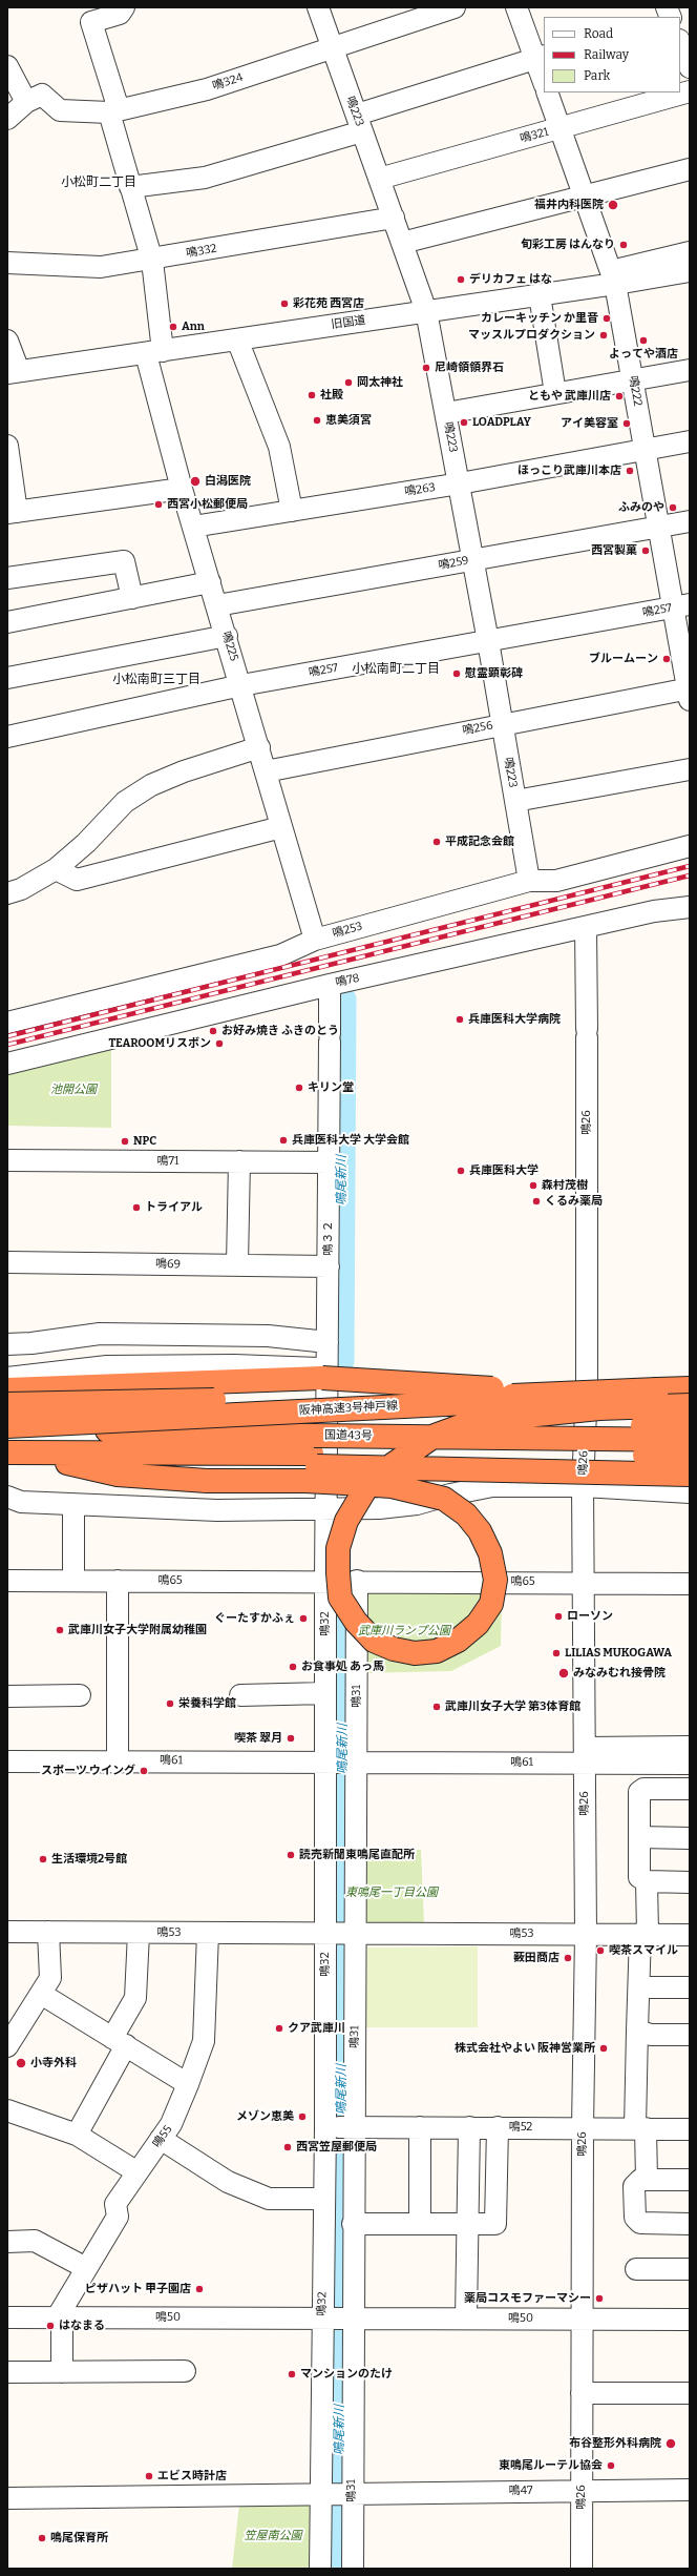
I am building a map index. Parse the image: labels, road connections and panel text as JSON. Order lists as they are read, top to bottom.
{
  "streets": {
    "highway": ["阪神高速3号神戸線", "国道43号"],
    "street": [
      "鳴324",
      "鳴223",
      "鳴321",
      "鳴332",
      "旧国道",
      "鳴222",
      "鳴263",
      "鳴259",
      "鳴257",
      "鳴225",
      "鳴256",
      "鳴253",
      "鳴78",
      "鳴26",
      "鳴71",
      "鳴３２",
      "鳴69",
      "鳴65",
      "鳴32",
      "鳴31",
      "鳴61",
      "鳴53",
      "鳴52",
      "鳴55",
      "鳴50",
      "鳴47"
    ]
  },
  "crossings": [
    ["鳴324", "鳴223"],
    ["鳴324", "鳴225"],
    ["鳴223", "鳴321"],
    ["鳴223", "鳴332"],
    ["鳴223", "旧国道"],
    ["鳴223", "鳴263"],
    ["鳴223", "鳴259"],
    ["鳴223", "鳴257"],
    ["鳴223", "鳴256"],
    ["鳴223", "鳴253"],
    ["鳴321", "鳴222"],
    ["鳴332", "鳴225"],
    ["旧国道", "鳴222"],
    ["旧国道", "鳴225"],
    ["鳴222", "鳴263"],
    ["鳴222", "鳴259"],
    ["鳴222", "鳴257"],
    ["鳴222", "鳴256"],
    ["鳴263", "鳴225"],
    ["鳴259", "鳴225"],
    ["鳴257", "鳴225"],
    ["鳴225", "鳴256"],
    ["鳴225", "鳴253"],
    ["鳴78", "鳴26"],
    ["鳴78", "鳴３２"],
    ["鳴26", "阪神高速3号神戸線"],
    ["鳴26", "鳴65"],
    ["鳴26", "鳴61"],
    ["鳴26", "鳴53"],
    ["鳴26", "鳴52"],
    ["鳴26", "鳴50"],
    ["鳴26", "鳴47"],
    ["鳴71", "鳴３２"],
    ["鳴３２", "鳴69"],
    ["鳴３２", "鳴32"],
    ["阪神高速3号神戸線", "国道43号"],
    ["鳴65", "鳴32"],
    ["鳴65", "鳴31"],
    ["鳴32", "鳴31"],
    ["鳴32", "鳴61"],
    ["鳴32", "鳴53"],
    ["鳴32", "鳴52"],
    ["鳴32", "鳴50"],
    ["鳴32", "鳴47"],
    ["鳴31", "鳴61"],
    ["鳴31", "鳴53"],
    ["鳴31", "鳴52"],
    ["鳴31", "鳴50"],
    ["鳴31", "鳴47"],
    ["鳴53", "鳴55"],
    ["鳴55", "鳴50"]
  ],
  "districts": ["小松町二丁目", "小松南町二丁目", "小松南町三丁目"],
  "water": ["鳴尾新川"],
  "parks": [
    "池開公園",
    "武庫川ランプ公園",
    "東鳴尾一丁目公園",
    "笠屋南公園"
  ],
  "places": [
    "福井内科医院",
    "旬彩工房 はんなり",
    "デリカフェ はな",
    "彩花苑 西宮店",
    "カレーキッチン か里音",
    "Ann",
    "マッスルプロダクション",
    "よってや酒店",
    "尼崎領領界石",
    "岡太神社",
    "社殿",
    "ともや 武庫川店",
    "恵美須宮",
    "LOADPLAY",
    "アイ美容室",
    "ほっこり武庫川本店",
    "白潟医院",
    "西宮小松郵便局",
    "ふみのや",
    "西宮製菓",
    "ブルームーン",
    "慰霊顕彰碑",
    "平成記念会館",
    "兵庫医科大学病院",
    "お好み焼き ふきのとう",
    "TEAROOMリスボン",
    "キリン堂",
    "兵庫医科大学 大学会館",
    "NPC",
    "兵庫医科大学",
    "森村茂樹",
    "くるみ薬局",
    "トライアル",
    "ローソン",
    "ぐーたすかふぇ",
    "武庫川女子大学附属幼稚園",
    "LILIAS MUKOGAWA",
    "お食事処 あっ馬",
    "みなみむれ接骨院",
    "栄養科学館",
    "武庫川女子大学 第3体育館",
    "喫茶 翠月",
    "スポーツ ウイング",
    "読売新聞東鳴尾直配所",
    "生活環境2号館",
    "喫茶スマイル",
    "薮田商店",
    "クア武庫川",
    "株式会社やよい 阪神営業所",
    "小寺外科",
    "メゾン恵美",
    "西宮笠屋郵便局",
    "ピザハット 甲子園店",
    "薬局コスモファーマシー",
    "はなまる",
    "マンションのたけ",
    "布谷整形外科病院",
    "東鳴尾ルーテル協会",
    "エビス時計店",
    "鳴尾保育所"
  ],
  "legend": ["Road", "Railway", "Park"]
}
